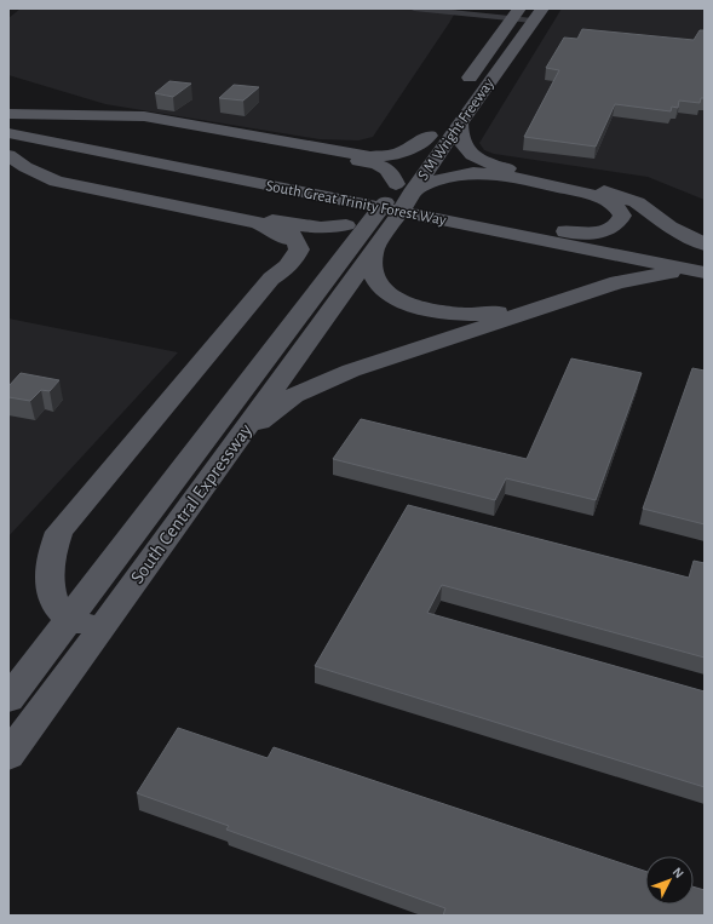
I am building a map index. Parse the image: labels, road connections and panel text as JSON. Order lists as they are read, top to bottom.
{
  "streets": {
    "main road": ["S M Wright Freeway", "South Great Trinity Forest Way", "South Central Expressway"]
  },
  "crossings": [
    ["S M Wright Freeway", "South Central Expressway"]
  ],
  "north": "top right"
}
